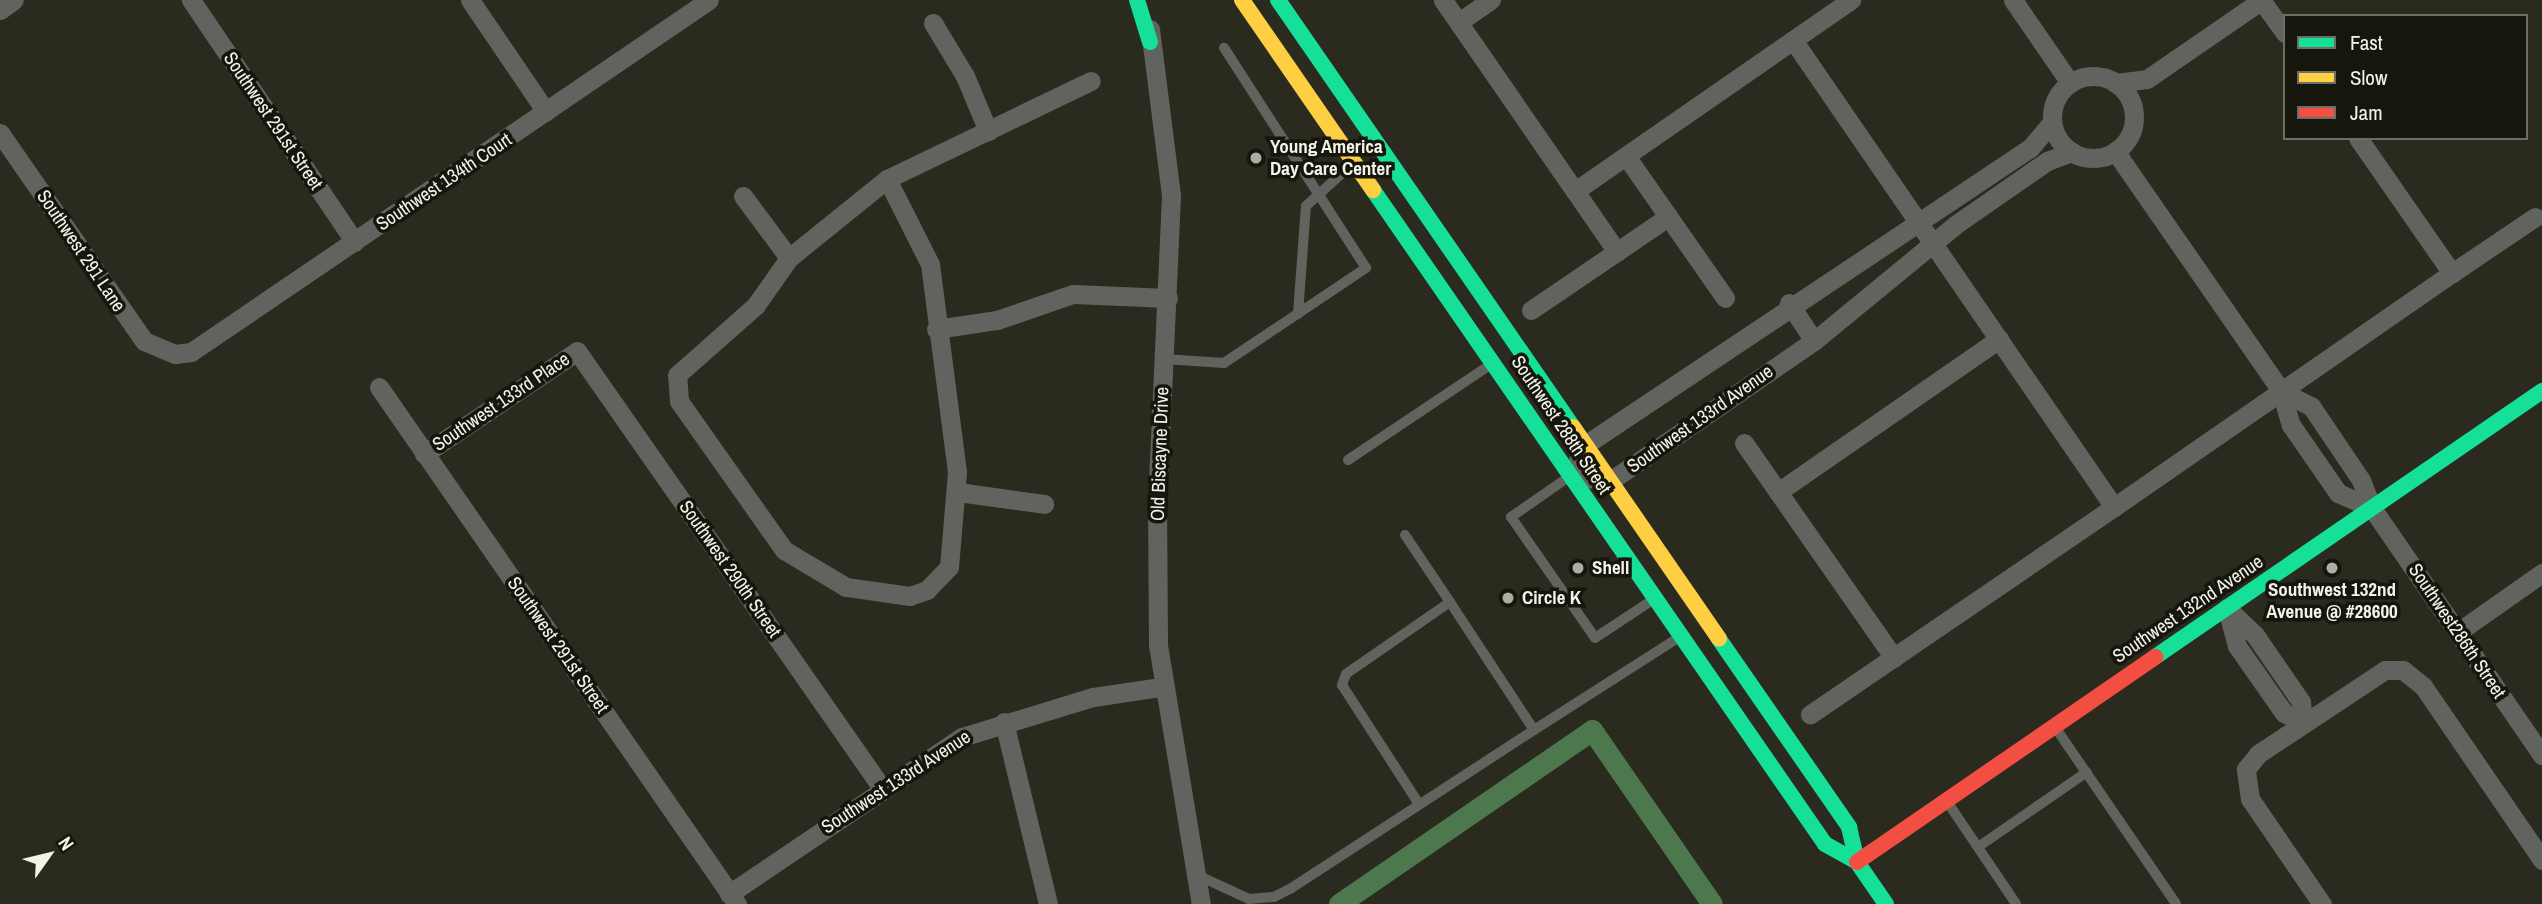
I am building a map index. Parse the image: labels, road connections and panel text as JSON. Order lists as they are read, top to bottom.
{
  "streets": {
    "main road": ["Southwest 288th Street", "Southwest 132nd Avenue"],
    "street": [
      "Southwest 291st Street",
      "Southwest 134th Court",
      "Southwest 291 Lane",
      "Southwest 133rd Place",
      "Southwest 133rd Avenue",
      "Old Biscayne Drive",
      "Southwest 290th Street",
      "Southwest286th Street"
    ]
  },
  "crossings": [
    ["Southwest 291st Street", "Southwest 134th Court"],
    ["Southwest 291st Street", "Southwest 133rd Place"],
    ["Southwest 291st Street", "Southwest 133rd Avenue"],
    ["Southwest 134th Court", "Southwest 291 Lane"],
    ["Southwest 133rd Place", "Southwest 290th Street"],
    ["Southwest 133rd Avenue", "Southwest 288th Street"],
    ["Southwest 133rd Avenue", "Old Biscayne Drive"],
    ["Southwest 133rd Avenue", "Southwest 290th Street"],
    ["Southwest 288th Street", "Southwest 132nd Avenue"],
    ["Southwest 132nd Avenue", "Southwest286th Street"]
  ],
  "places": [
    "Young America Day Care Center",
    "Shell",
    "Southwest 132nd Avenue @ #28600",
    "Circle K"
  ],
  "legend": ["Fast", "Slow", "Jam"],
  "north": "top right"
}
